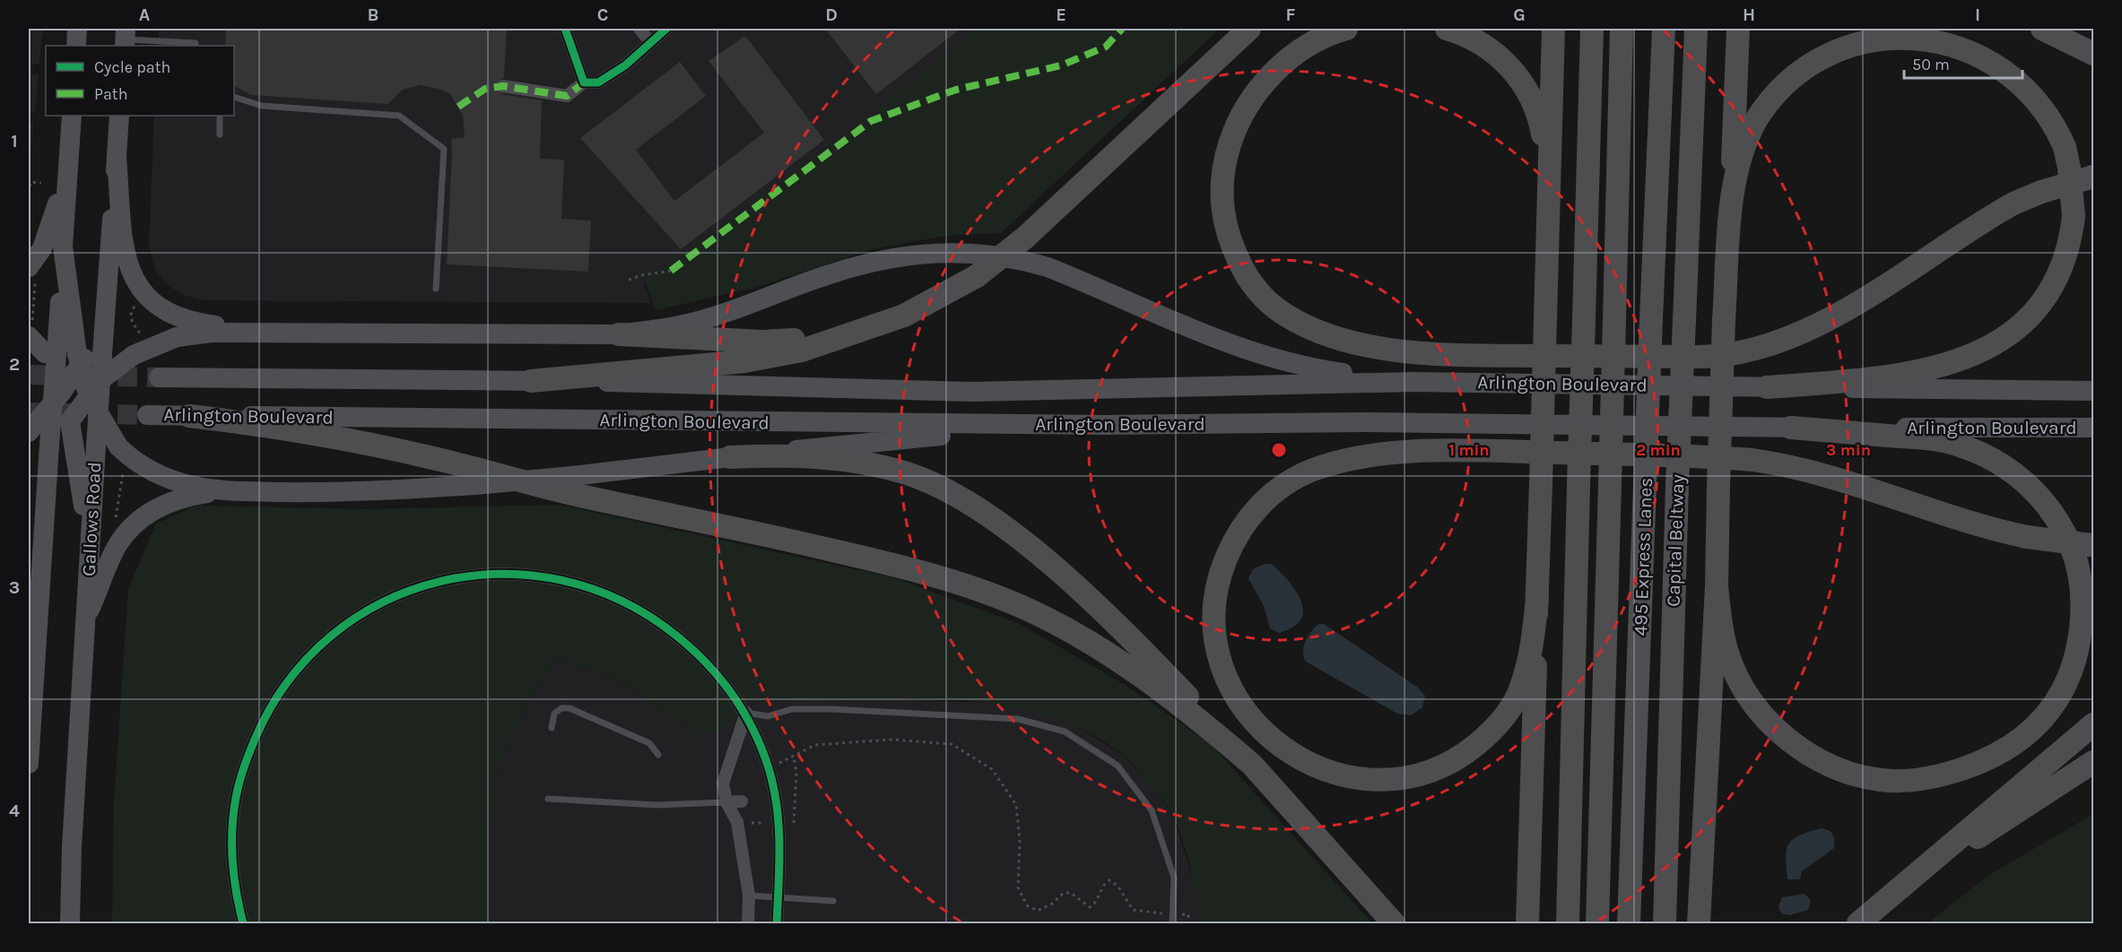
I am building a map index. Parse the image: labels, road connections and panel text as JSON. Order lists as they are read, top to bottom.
{
  "streets": {
    "highway": ["Capital Beltway", "495 Express Lanes"],
    "main road": ["Arlington Boulevard", "Gallows Road"]
  },
  "legend": ["Cycle path", "Path"],
  "scale_bar": "50 m",
  "grid": {
    "columns": [
      "A",
      "B",
      "C",
      "D",
      "E",
      "F",
      "G",
      "H",
      "I"
    ],
    "rows": [
      "1",
      "2",
      "3",
      "4"
    ]
  },
  "rings": ["1 min", "2 min", "3 min"]
}
